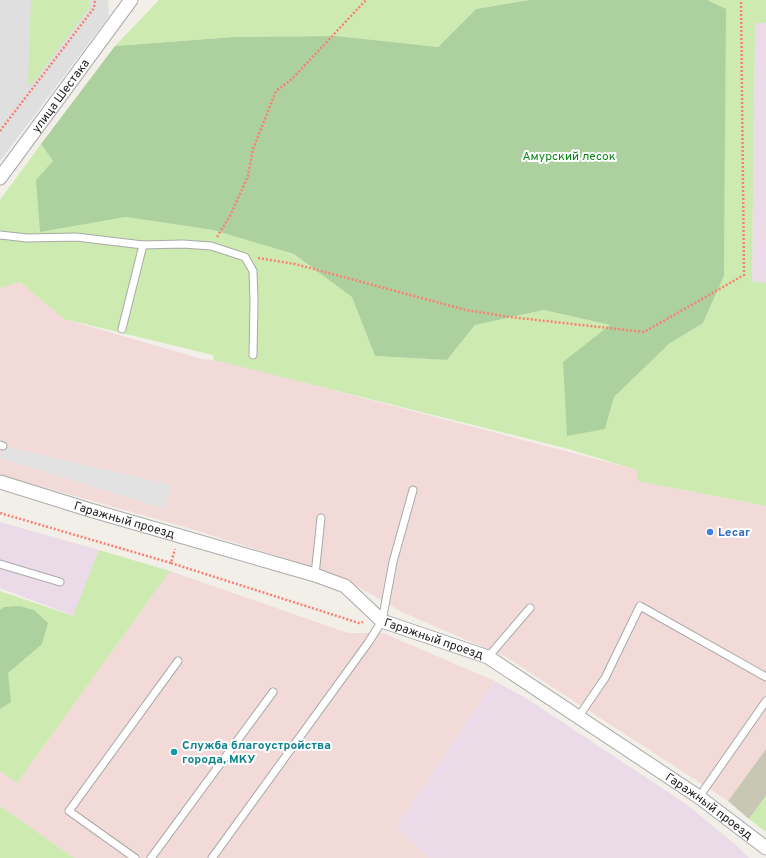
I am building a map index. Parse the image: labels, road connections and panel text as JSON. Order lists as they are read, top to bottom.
{
  "streets": {
    "street": ["улица Шестака", "Гаражный проезд"]
  },
  "parks": ["Амурский лесок"],
  "places": ["Lecar", "Служба благоустройства города, МКУ"]
}
